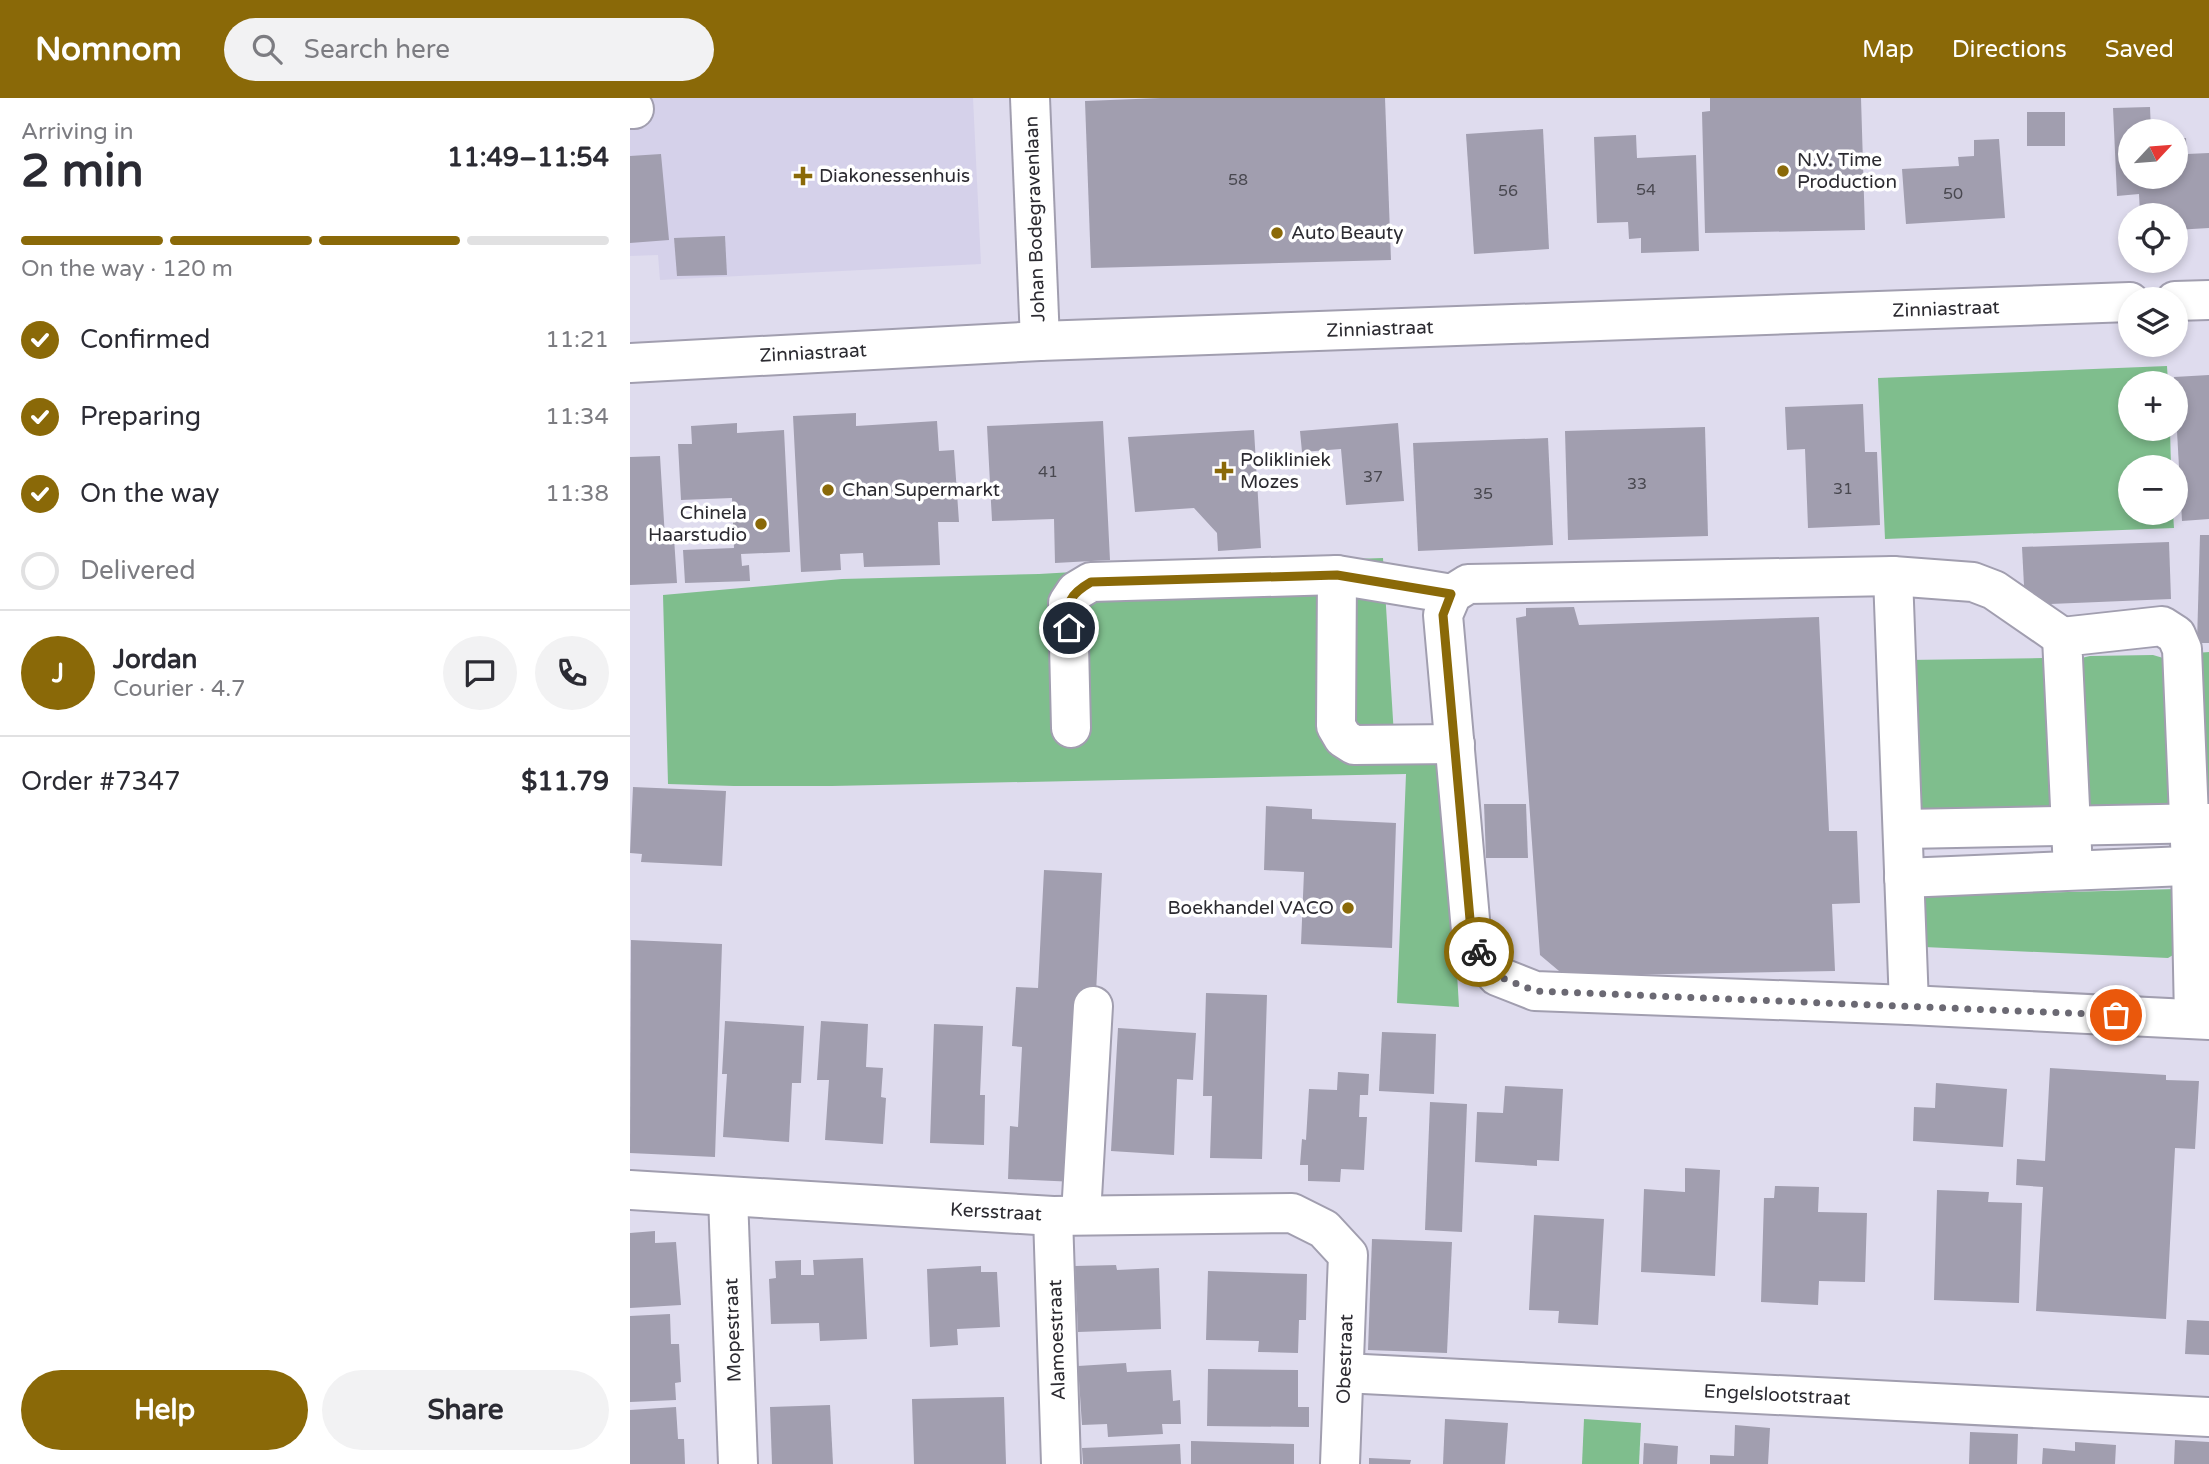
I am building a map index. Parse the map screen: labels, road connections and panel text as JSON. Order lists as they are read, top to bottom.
{
  "streets": {
    "street": [
      "Johan Bodegravenlaan",
      "Zinniastraat",
      "Kersstraat",
      "Mopestraat",
      "Alamoestraat",
      "Obestraat",
      "Engelslootstraat"
    ]
  },
  "crossings": [
    ["Johan Bodegravenlaan", "Zinniastraat"],
    ["Kersstraat", "Mopestraat"],
    ["Kersstraat", "Alamoestraat"],
    ["Kersstraat", "Obestraat"],
    ["Obestraat", "Engelslootstraat"]
  ],
  "places": {
    "other": [
      "N.V. Time Production",
      "Auto Beauty",
      "Chan Supermarkt",
      "Chinela Haarstudio",
      "Boekhandel VACO"
    ],
    "health": ["Diakonessenhuis", "Polikliniek Mozes"]
  },
  "house_numbers": [
    "58",
    "54",
    "56",
    "50",
    "41",
    "37",
    "33",
    "31",
    "35"
  ],
  "north": "top right",
  "page": {
    "header": "Nomnom",
    "search": "Search here",
    "nav": ["Map", "Directions", "Saved"],
    "heading": ["2 min", "Arriving in", "11:49–11:54"],
    "panel": [
      "Jordan",
      "Courier · 4.7",
      "Order #7347",
      "$11.79"
    ],
    "map_buttons": ["+", "−"],
    "bar": "On the way · 120 m",
    "list": [
      ["Confirmed", "11:21"],
      ["Preparing", "11:34"],
      ["On the way", "11:38"],
      "Delivered"
    ],
    "round": "J",
    "buttons": ["Help", "Share"]
  }
}
